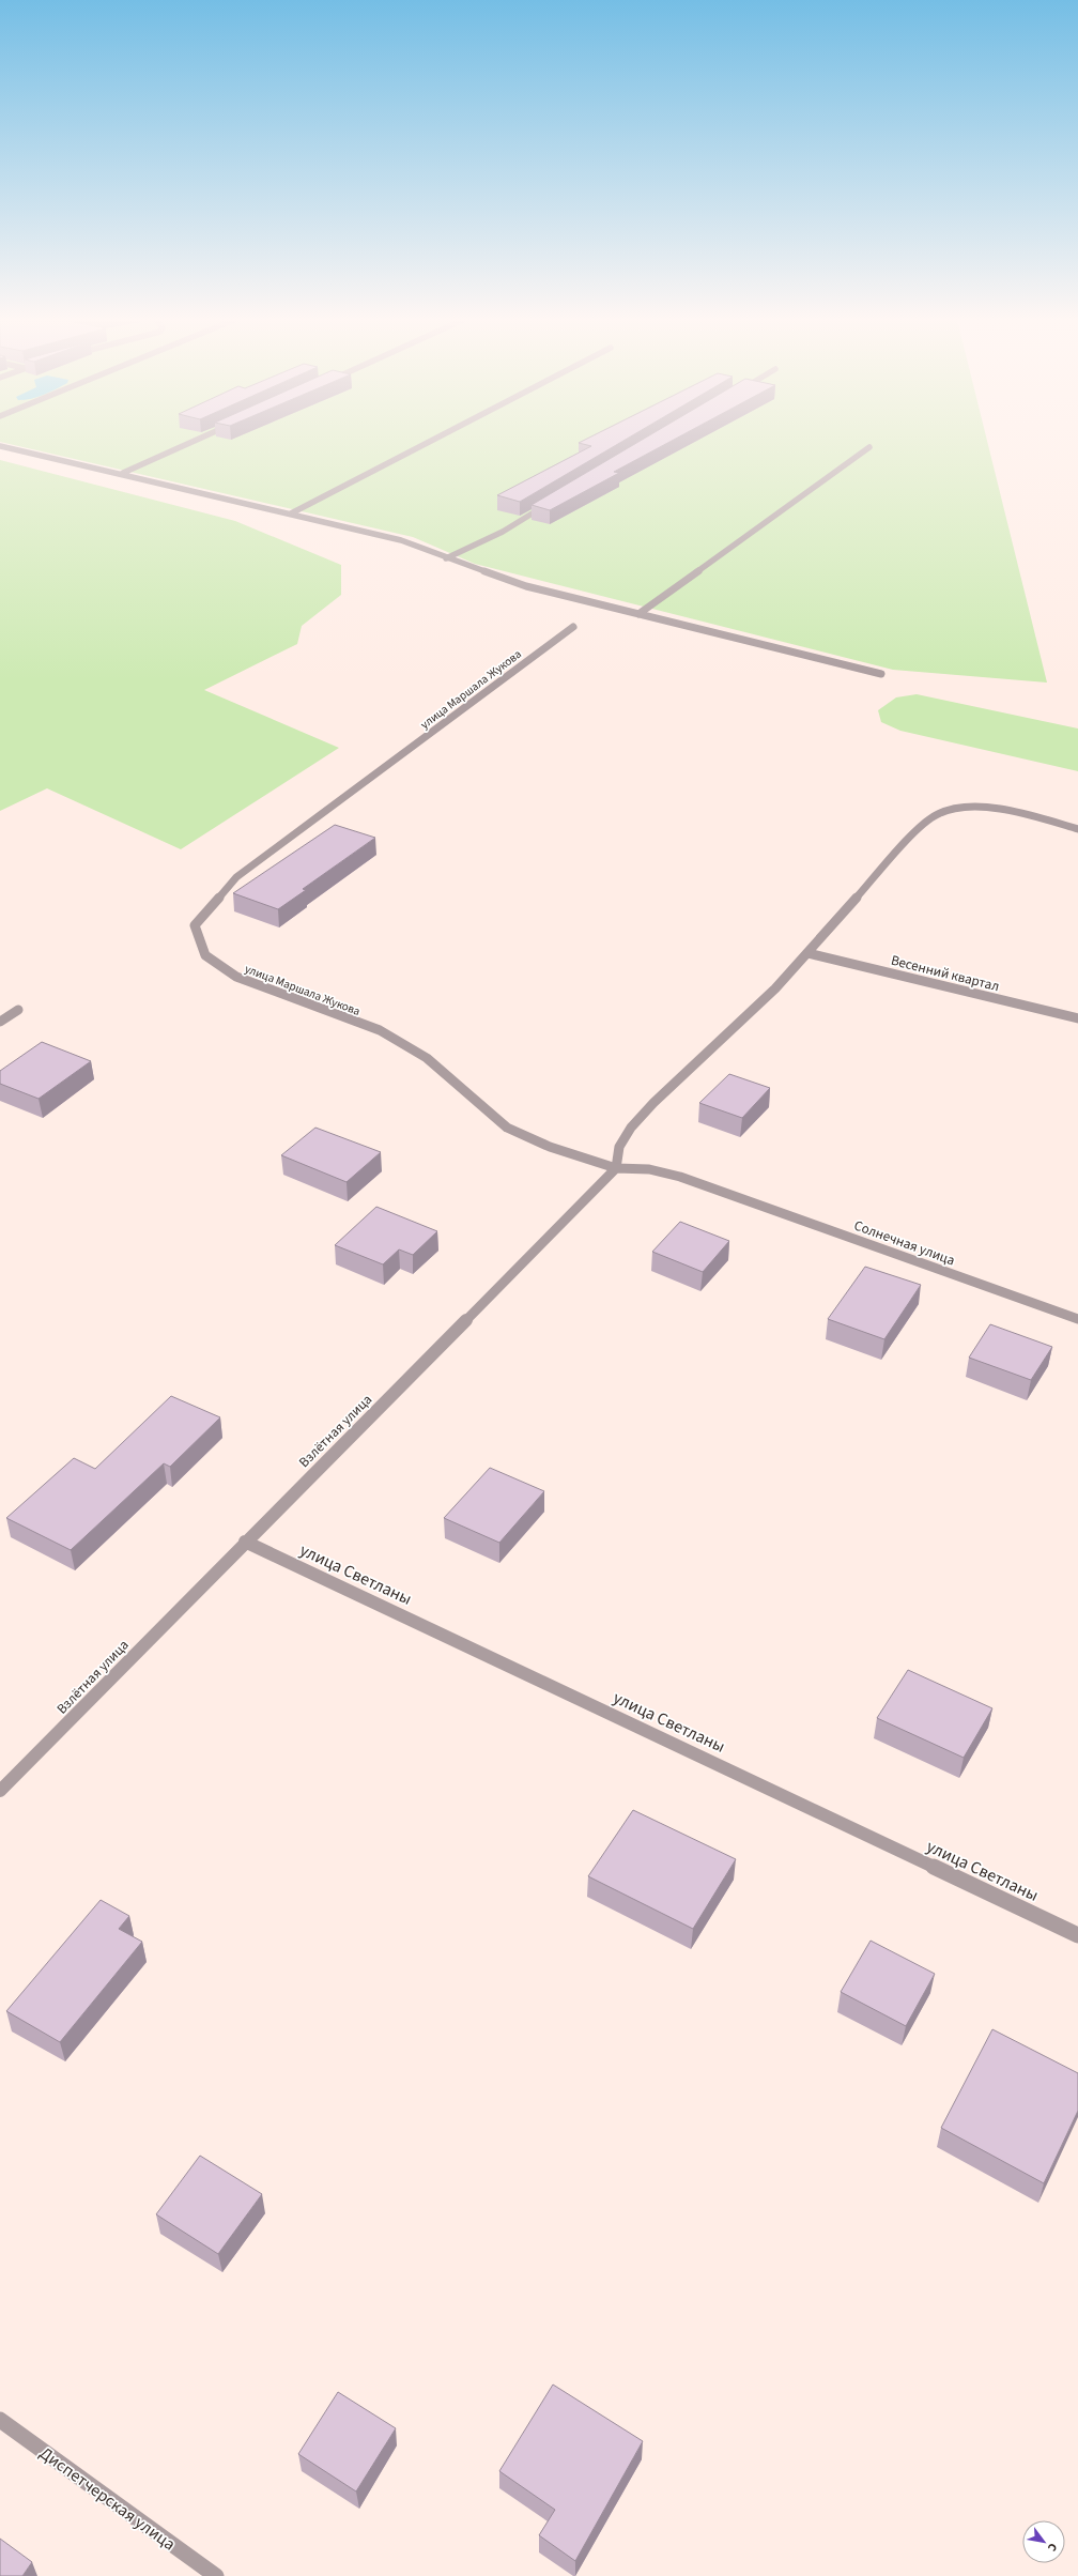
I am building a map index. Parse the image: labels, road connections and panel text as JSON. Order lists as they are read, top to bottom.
{
  "streets": {
    "street": [
      "улица Маршала Жукова",
      "Весенний квартал",
      "Солнечная улица",
      "Взлётная улица",
      "улица Светланы",
      "Диспетчерская улица"
    ]
  },
  "crossings": [
    ["улица Маршала Жукова", "Солнечная улица"],
    ["улица Маршала Жукова", "Взлётная улица"],
    ["Солнечная улица", "Взлётная улица"],
    ["Взлётная улица", "улица Светланы"]
  ],
  "north": "bottom right"
}
